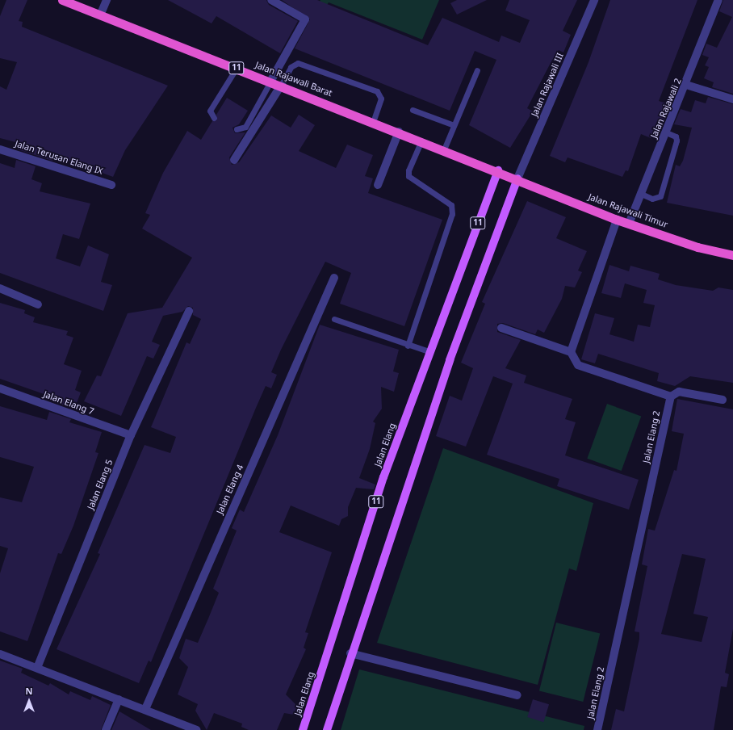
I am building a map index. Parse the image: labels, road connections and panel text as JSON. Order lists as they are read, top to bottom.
{
  "streets": {
    "highway": ["11", "Jalan Rajawali Barat", "Jalan Rajawali Timur"],
    "main road": ["Jalan Elang"],
    "street": [
      "Jalan Rajawali III",
      "Jalan Rajawali 2",
      "Jalan Terusan Elang IX",
      "Jalan Elang 7",
      "Jalan Elang 2",
      "Jalan Elang 5",
      "Jalan Elang 4"
    ]
  },
  "crossings": [
    ["11", "Jalan Rajawali Barat"],
    ["11", "Jalan Rajawali III"],
    ["11", "Jalan Rajawali Timur"],
    ["Jalan Rajawali Barat", "Jalan Rajawali III"],
    ["Jalan Rajawali Barat", "Jalan Rajawali Timur"],
    ["Jalan Rajawali Barat", "Jalan Elang"],
    ["Jalan Rajawali III", "Jalan Rajawali Timur"],
    ["Jalan Rajawali 2", "Jalan Rajawali Timur"],
    ["Jalan Elang 7", "Jalan Elang 5"]
  ],
  "north": "top"
}
